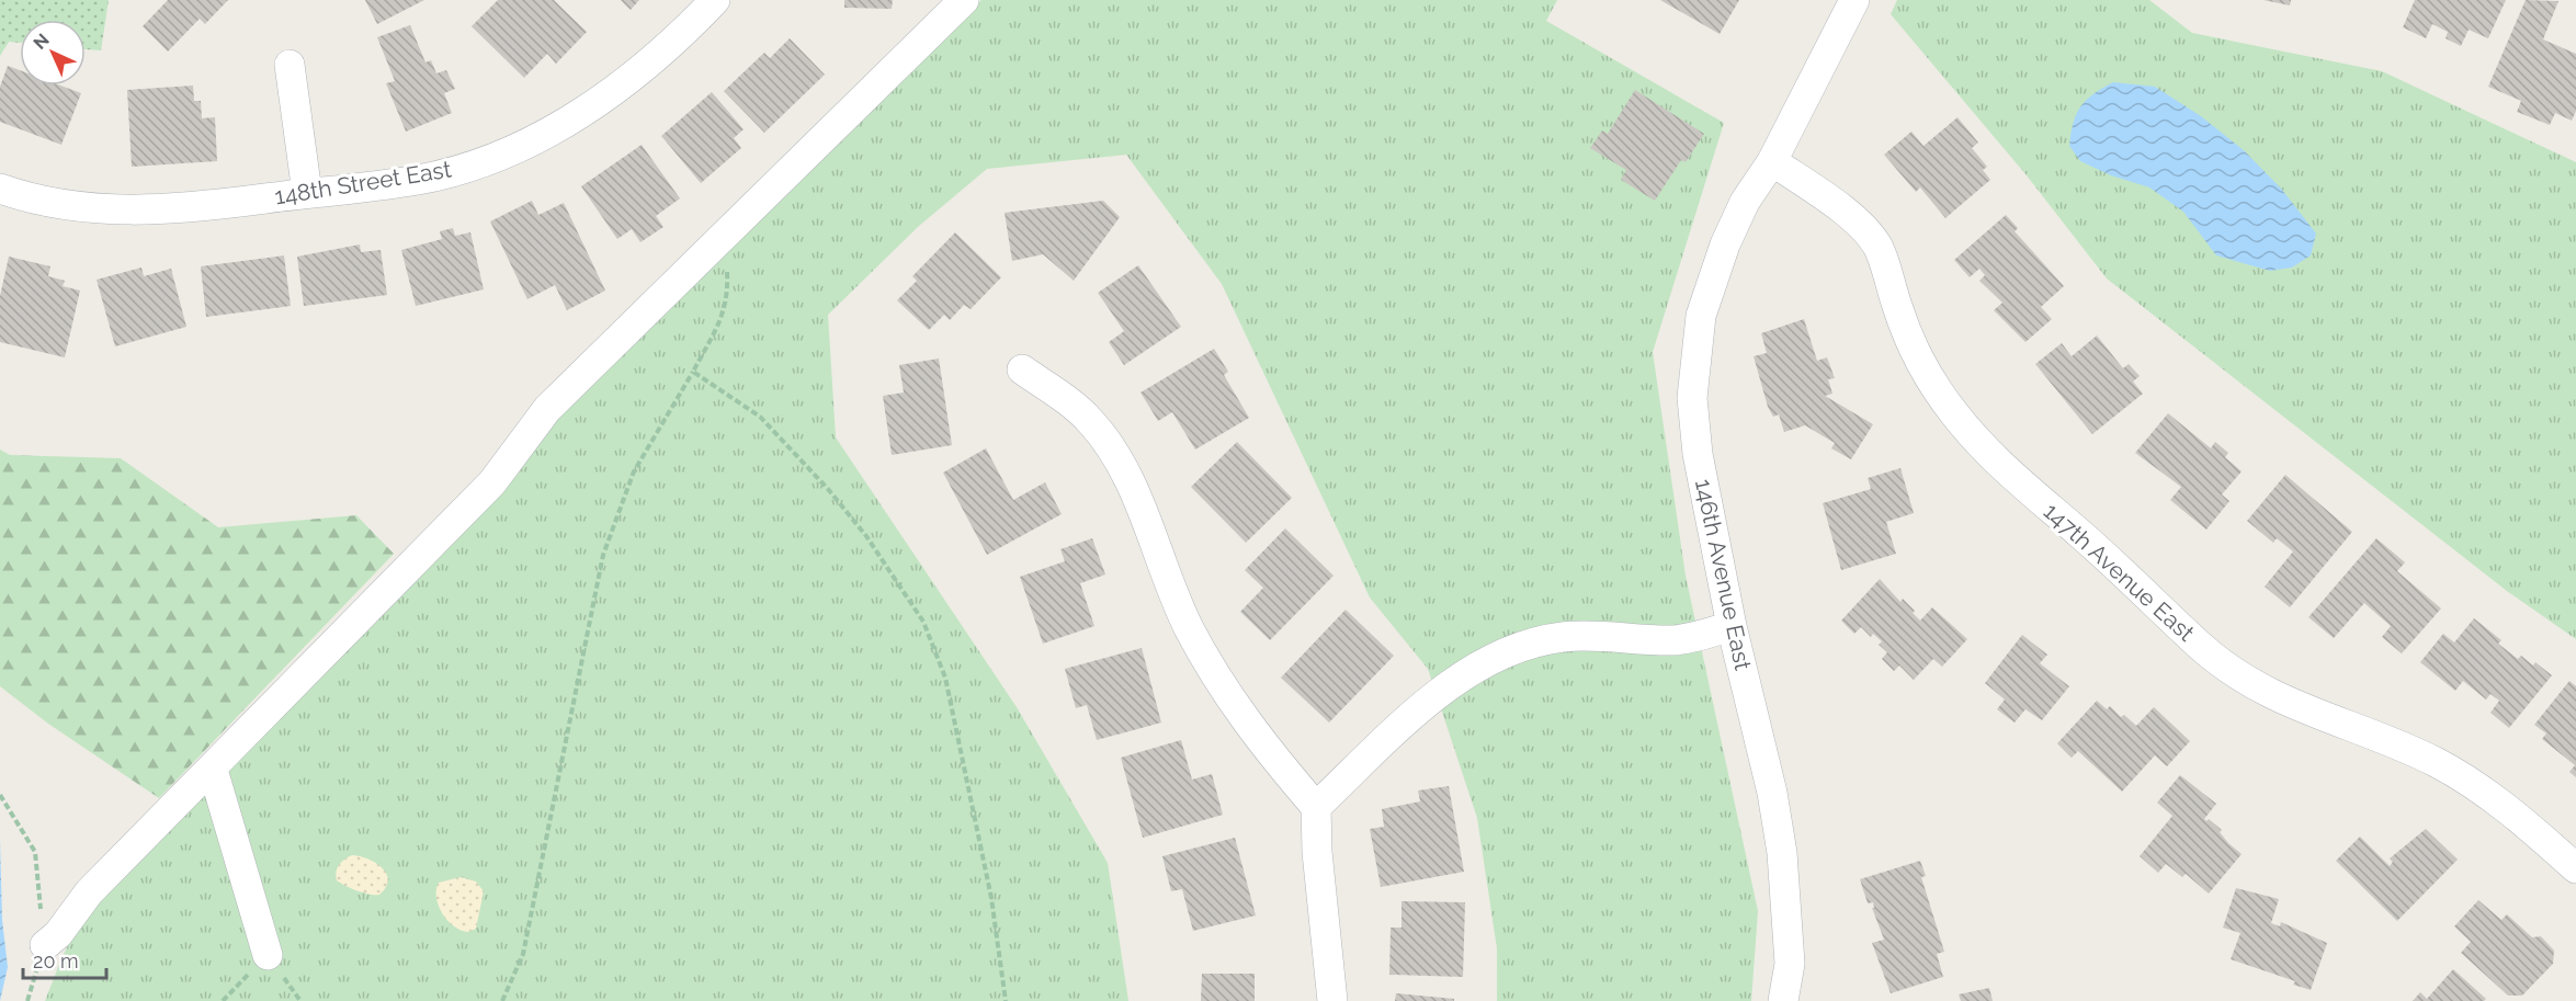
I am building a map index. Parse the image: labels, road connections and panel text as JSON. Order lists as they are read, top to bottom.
{
  "streets": {
    "street": ["148th Street East", "147th Avenue East", "146th Avenue East"]
  },
  "crossings": [
    ["147th Avenue East", "146th Avenue East"]
  ],
  "scale_bar": "20 m",
  "north": "top left"
}
